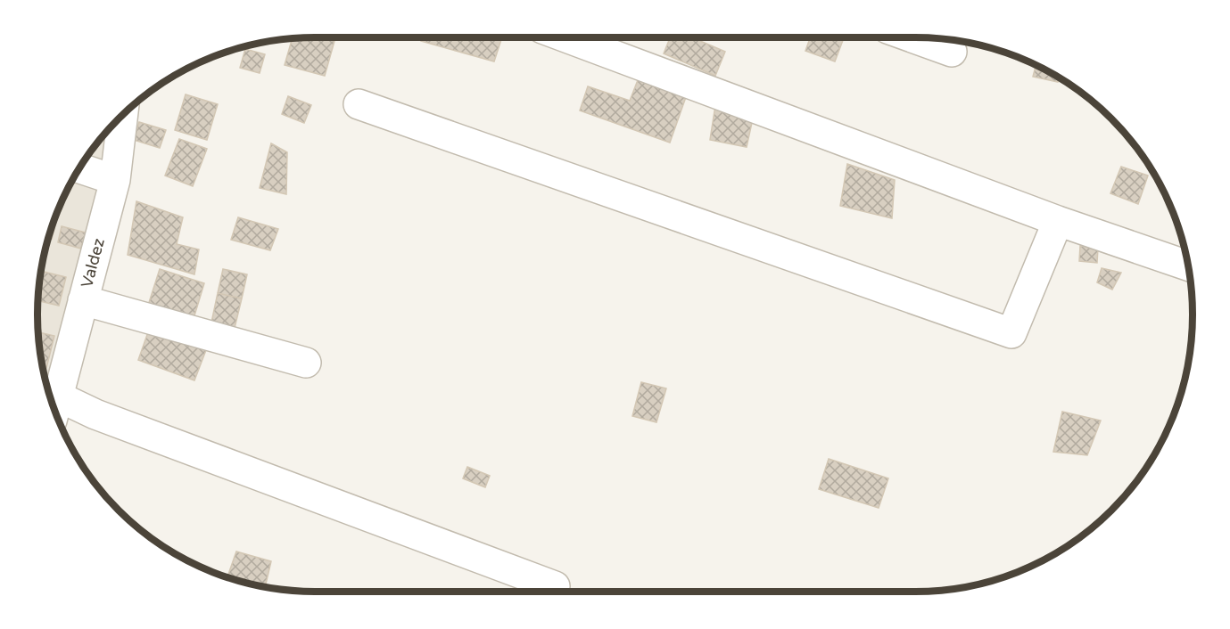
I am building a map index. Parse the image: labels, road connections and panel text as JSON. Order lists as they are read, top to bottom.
{
  "streets": {
    "street": ["Valdez"]
  }
}
